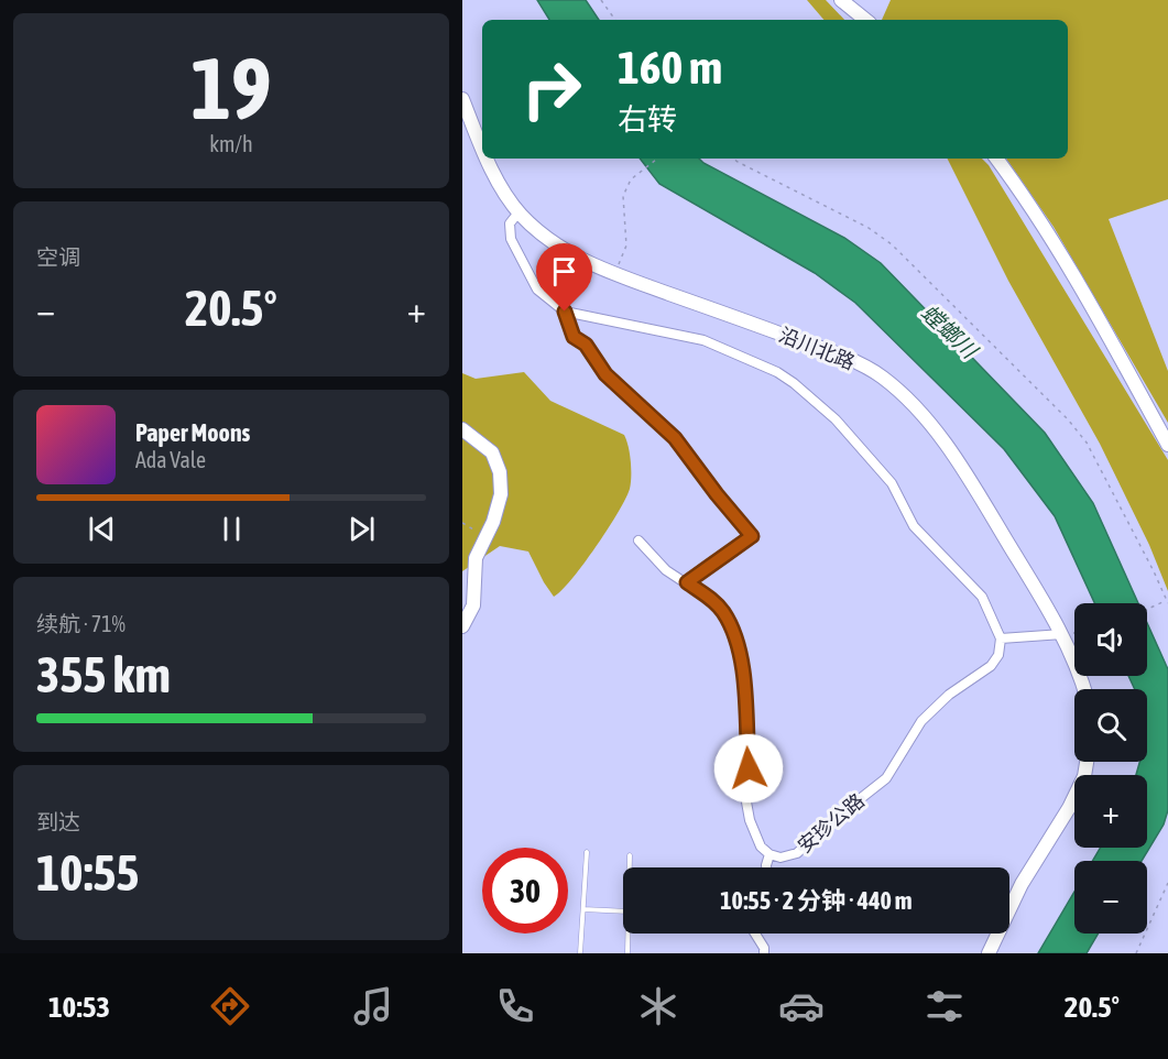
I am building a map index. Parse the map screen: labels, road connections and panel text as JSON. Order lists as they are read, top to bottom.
{
  "streets": {
    "main road": ["沿川北路"],
    "street": ["安珍公路"]
  },
  "water": ["螳螂川"],
  "page": {
    "tile": [
      ["19", "km/h"],
      "空调",
      ["续航 · 71%", "355 km"],
      ["到达", "10:55"]
    ],
    "turn": ["160 m", "右转"],
    "heat": ["−", "20.5°", "+"],
    "song": ["Paper Moons", "Ada Vale"],
    "map_buttons": ["+", "−"],
    "limit": "30",
    "trip": "10:55 · 2 分钟 · 440 m",
    "tabs": ["10:53", "20.5°"]
  }
}
